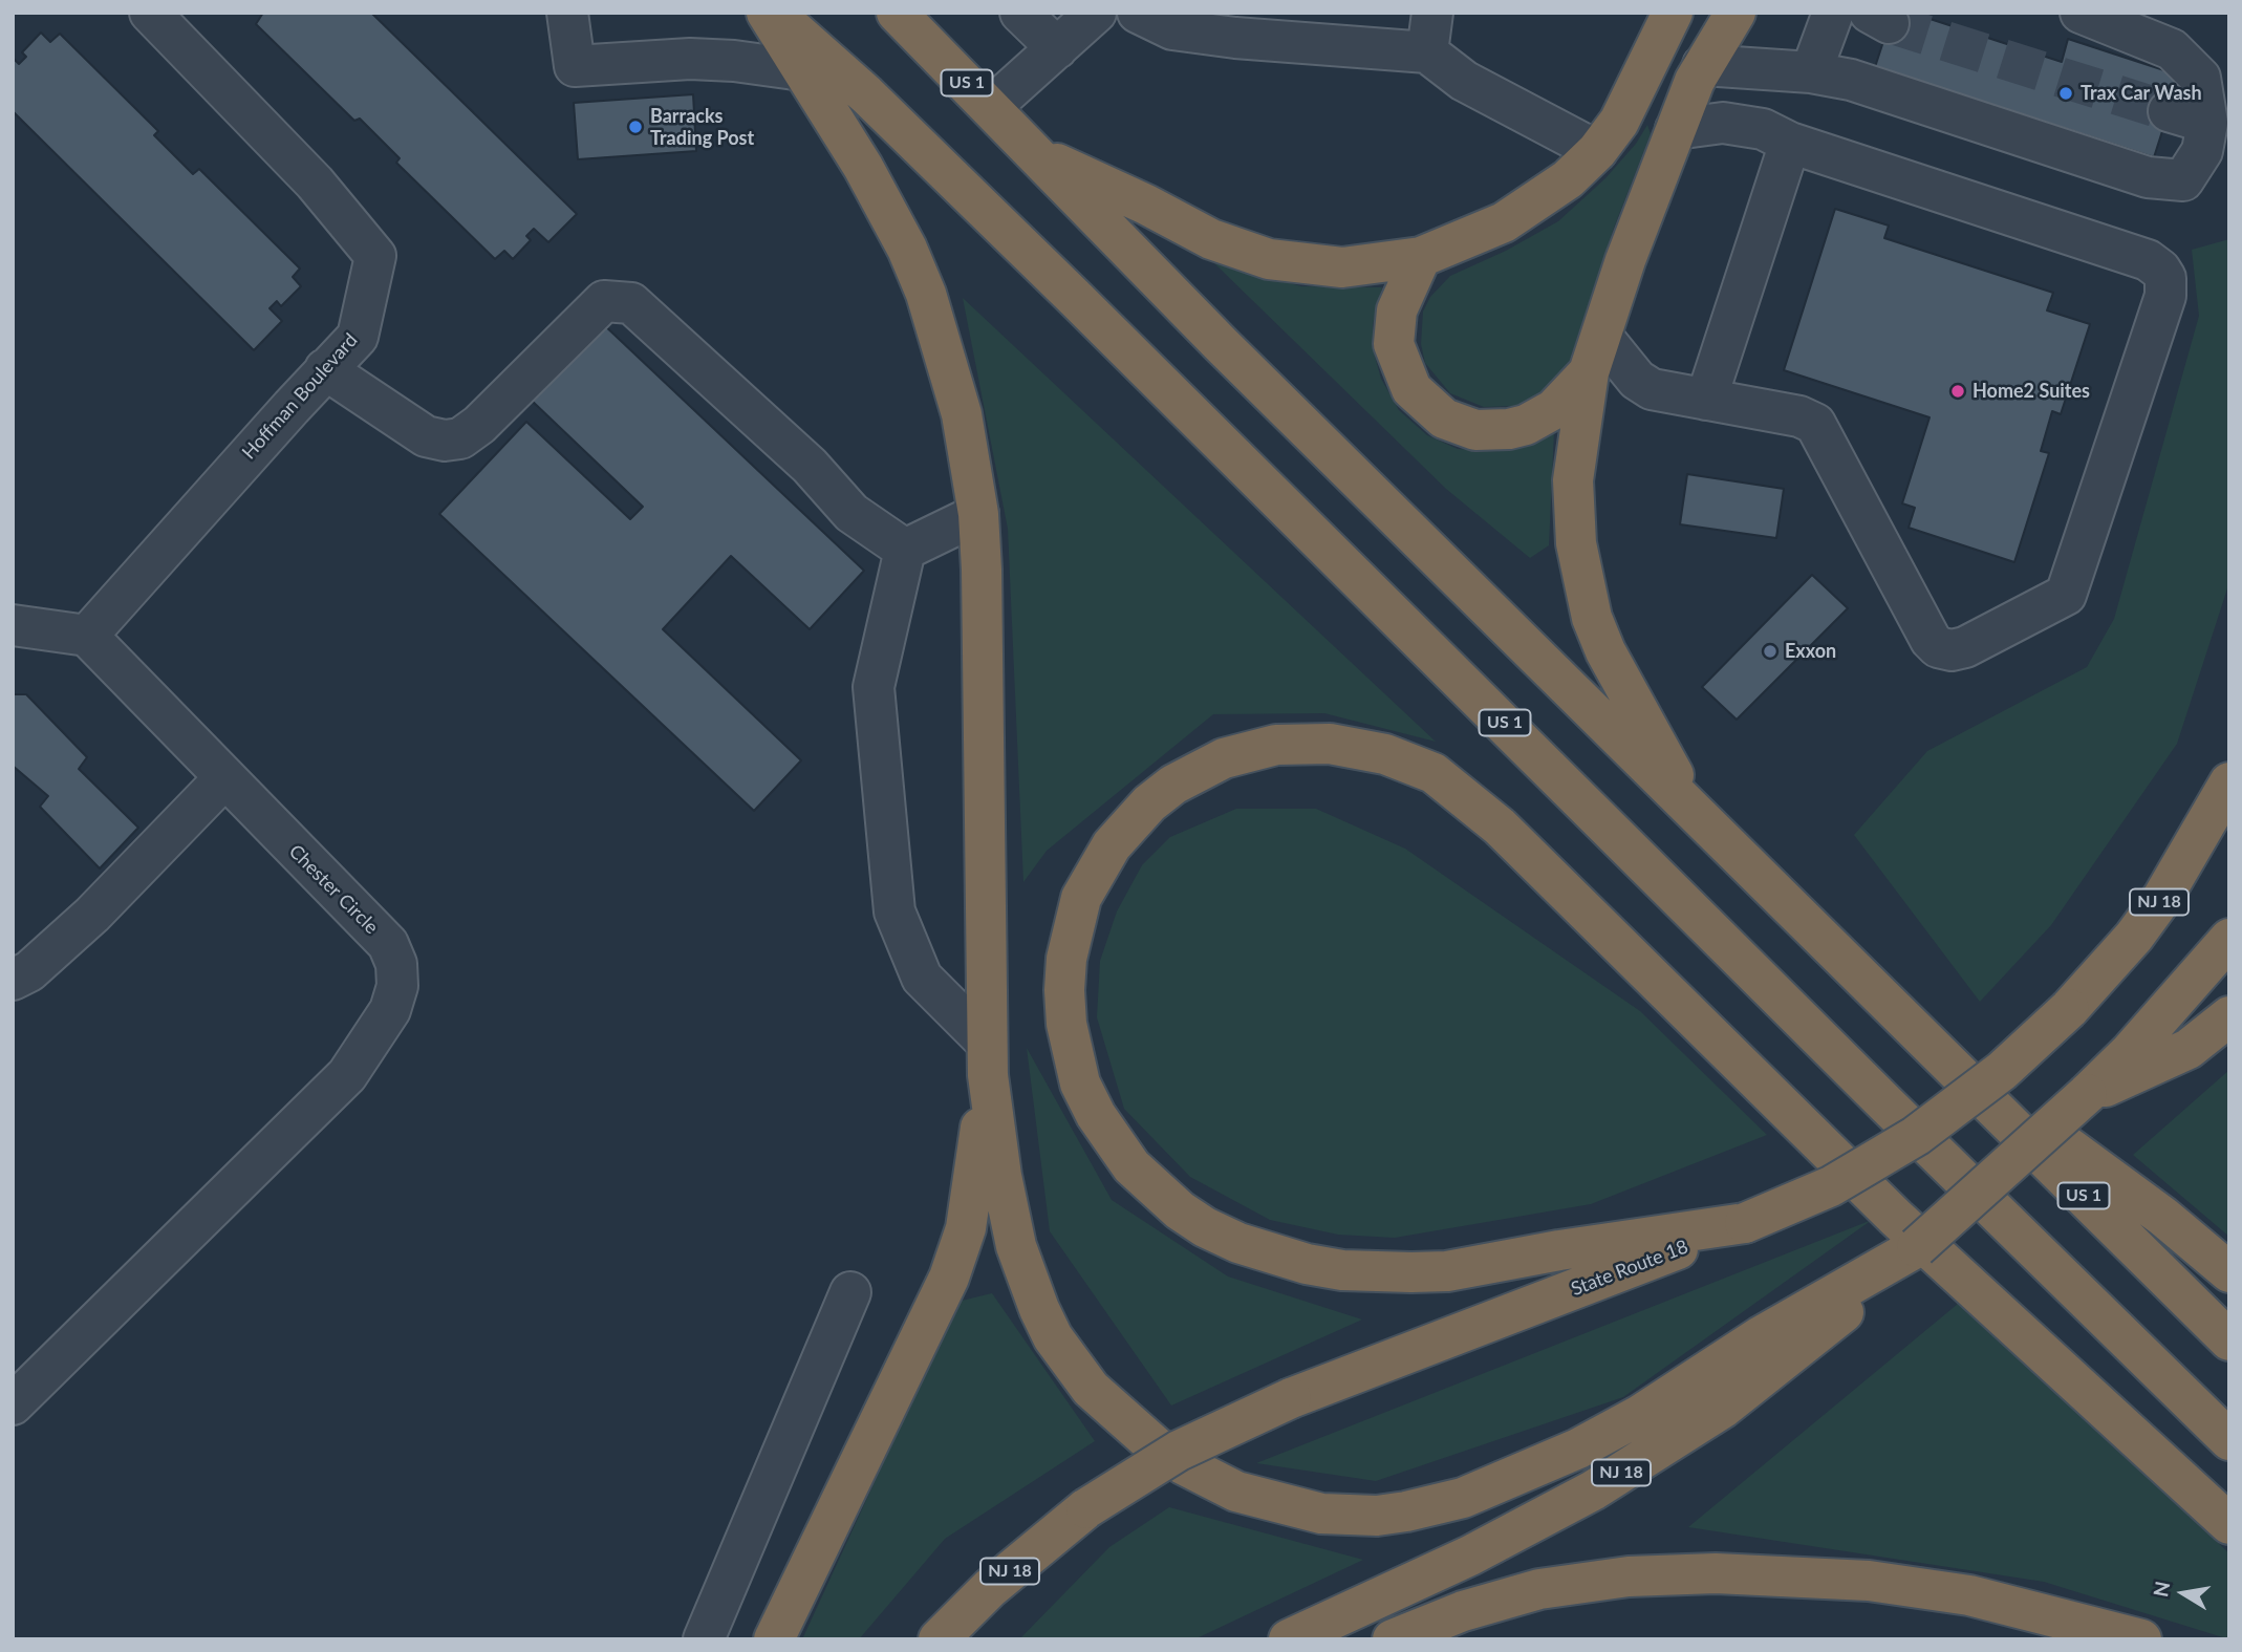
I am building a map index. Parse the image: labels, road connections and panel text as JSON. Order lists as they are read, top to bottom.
{
  "streets": {
    "highway": ["US 1", "NJ 18", "State Route 18"],
    "street": ["Hoffman Boulevard", "Chester Circle"]
  },
  "crossings": [
    ["Hoffman Boulevard", "Chester Circle"]
  ],
  "places": [
    "Trax Car Wash",
    "Barracks Trading Post",
    "Home2 Suites",
    "Exxon"
  ],
  "north": "left"
}
